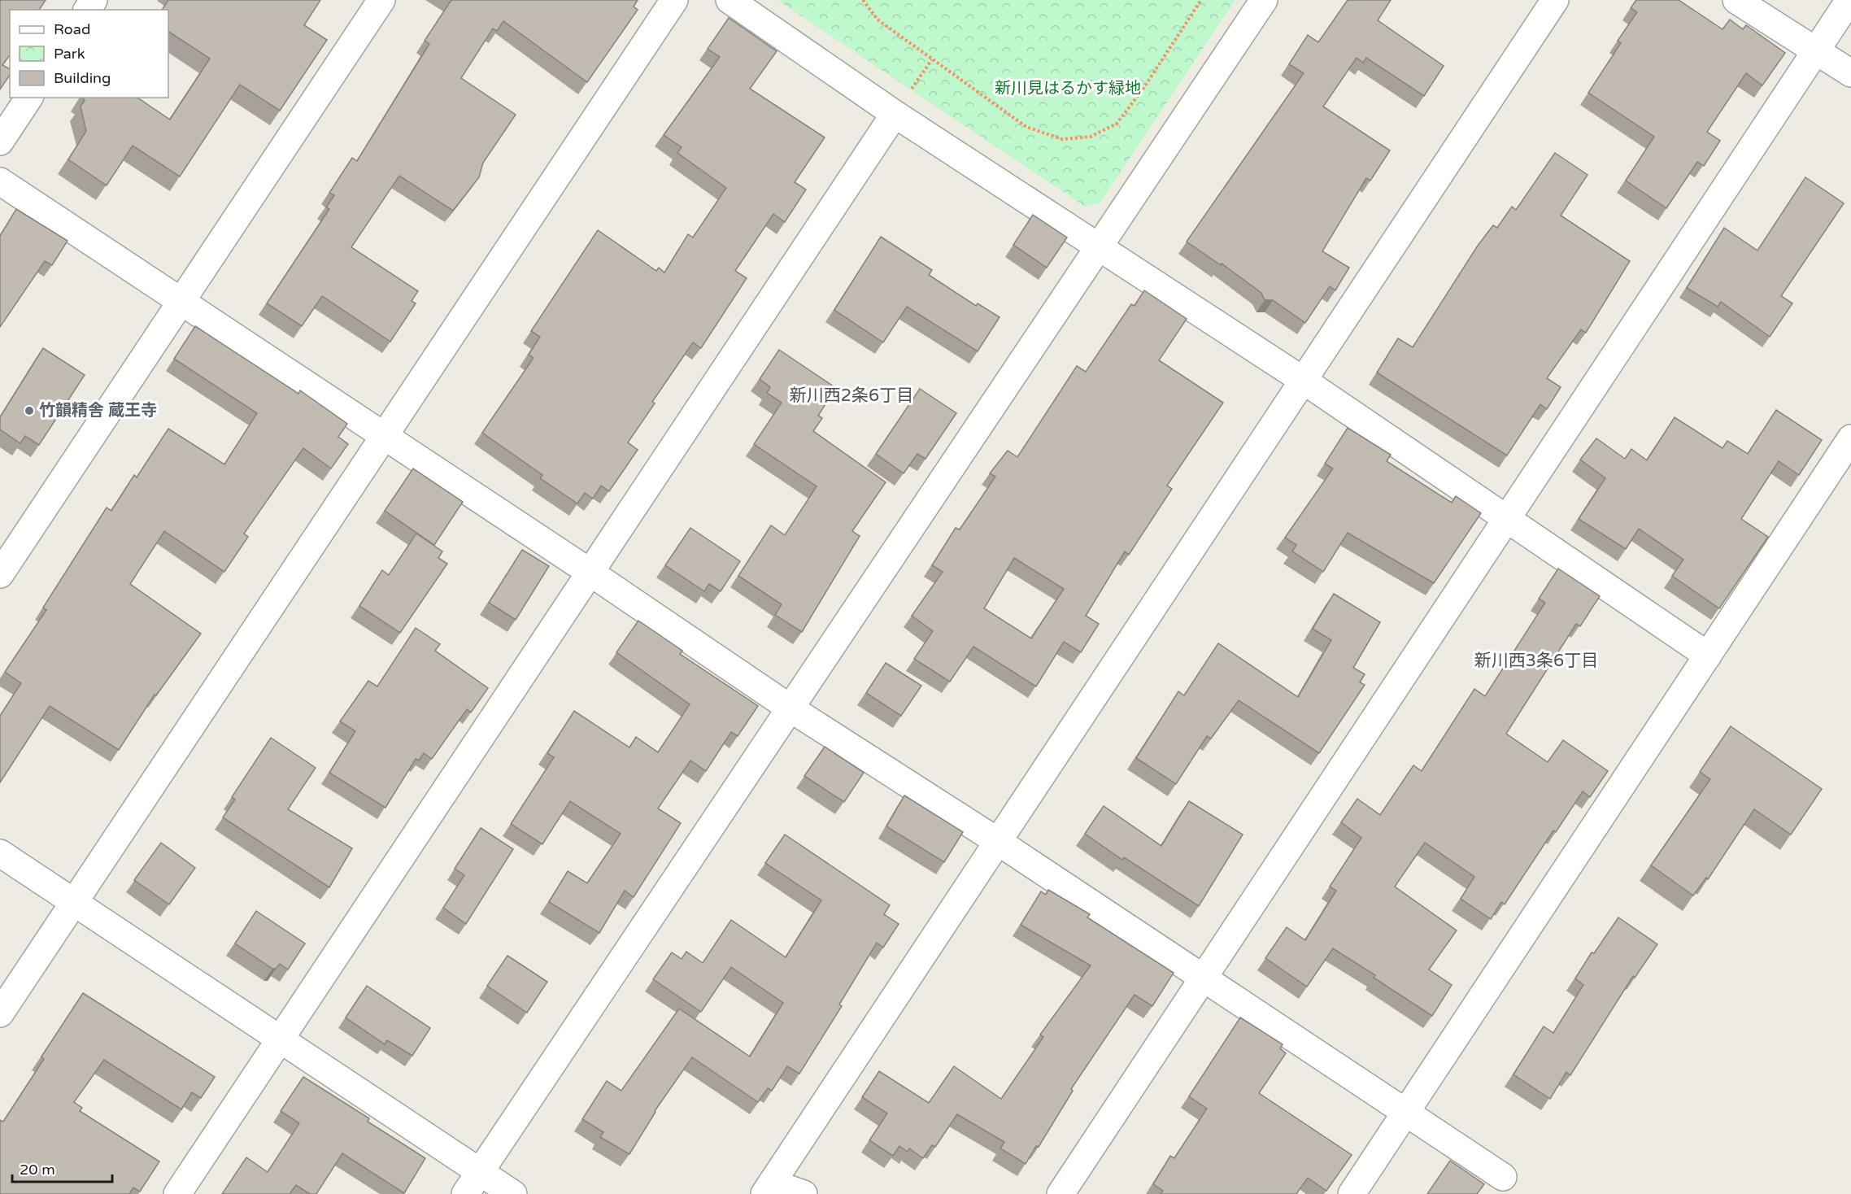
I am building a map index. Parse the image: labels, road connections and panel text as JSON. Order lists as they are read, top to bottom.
{
  "districts": ["新川西2条6丁目", "新川西3条6丁目"],
  "parks": ["新川見はるかす緑地"],
  "places": ["竹韻精舎 蔵王寺"],
  "legend": ["Road", "Park", "Building"],
  "scale_bar": "20 m"
}
